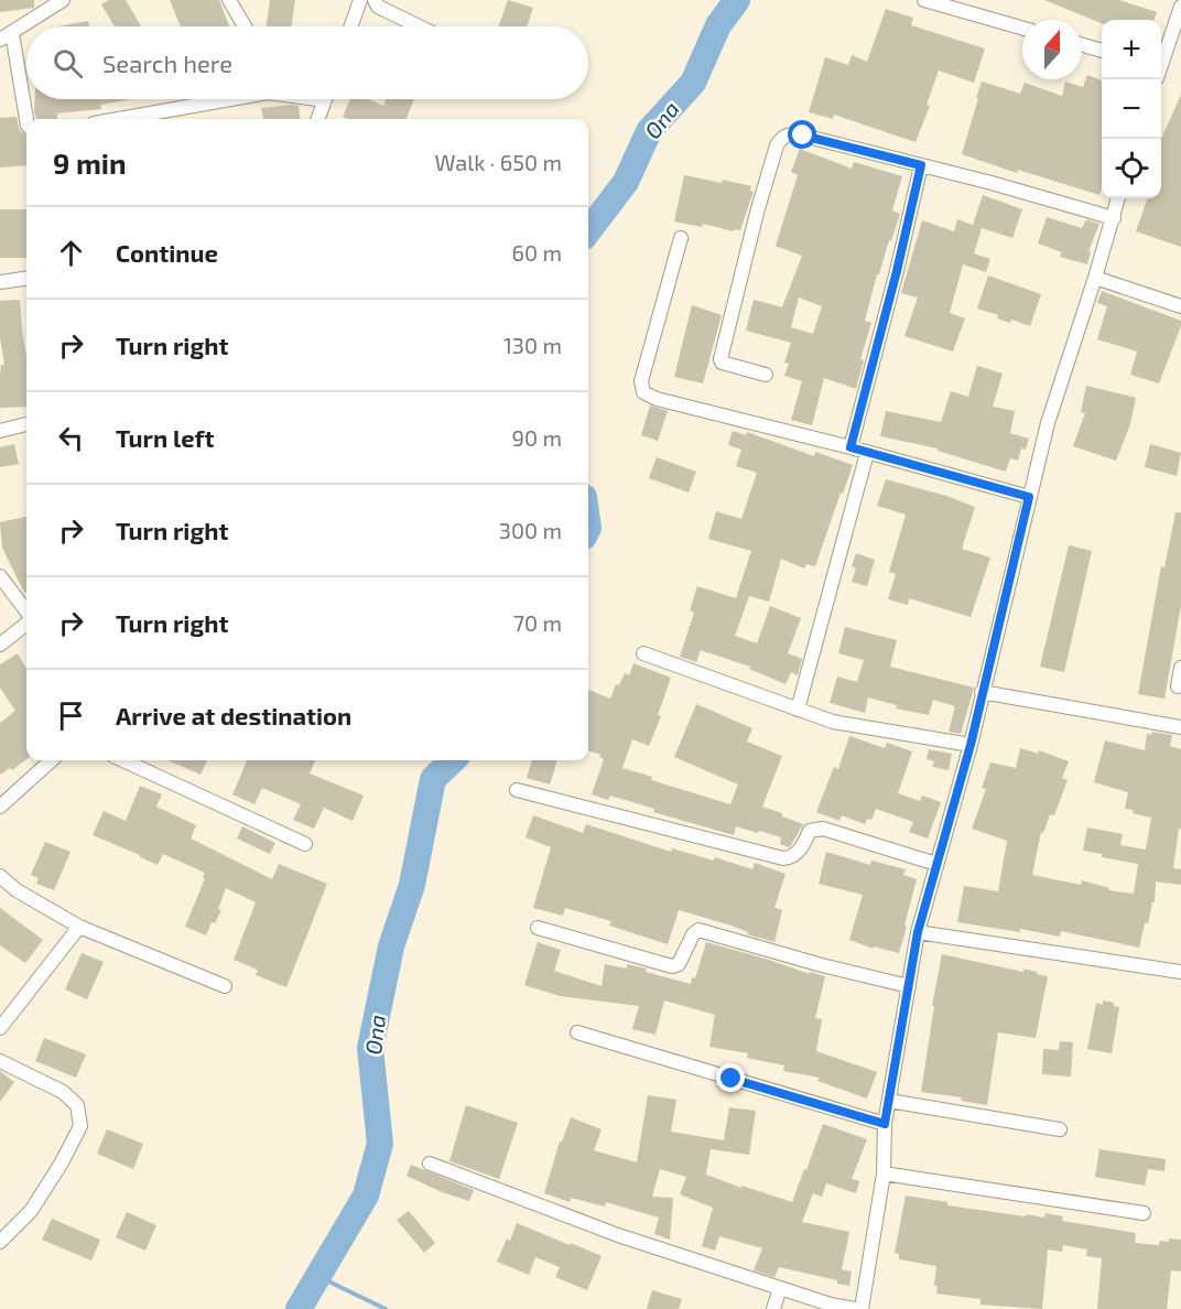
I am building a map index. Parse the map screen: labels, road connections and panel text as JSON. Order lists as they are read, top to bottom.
{
  "water": ["Ona"],
  "north": "top",
  "page": {
    "map_buttons": ["+", "−"],
    "search": "Search here",
    "heading": ["9 min", "Walk · 650 m"],
    "list": [
      ["Continue", "60 m"],
      ["Turn right", "130 m"],
      ["Turn left", "90 m"],
      ["Turn right", "300 m"],
      ["Turn right", "70 m"],
      "Arrive at destination"
    ]
  }
}
